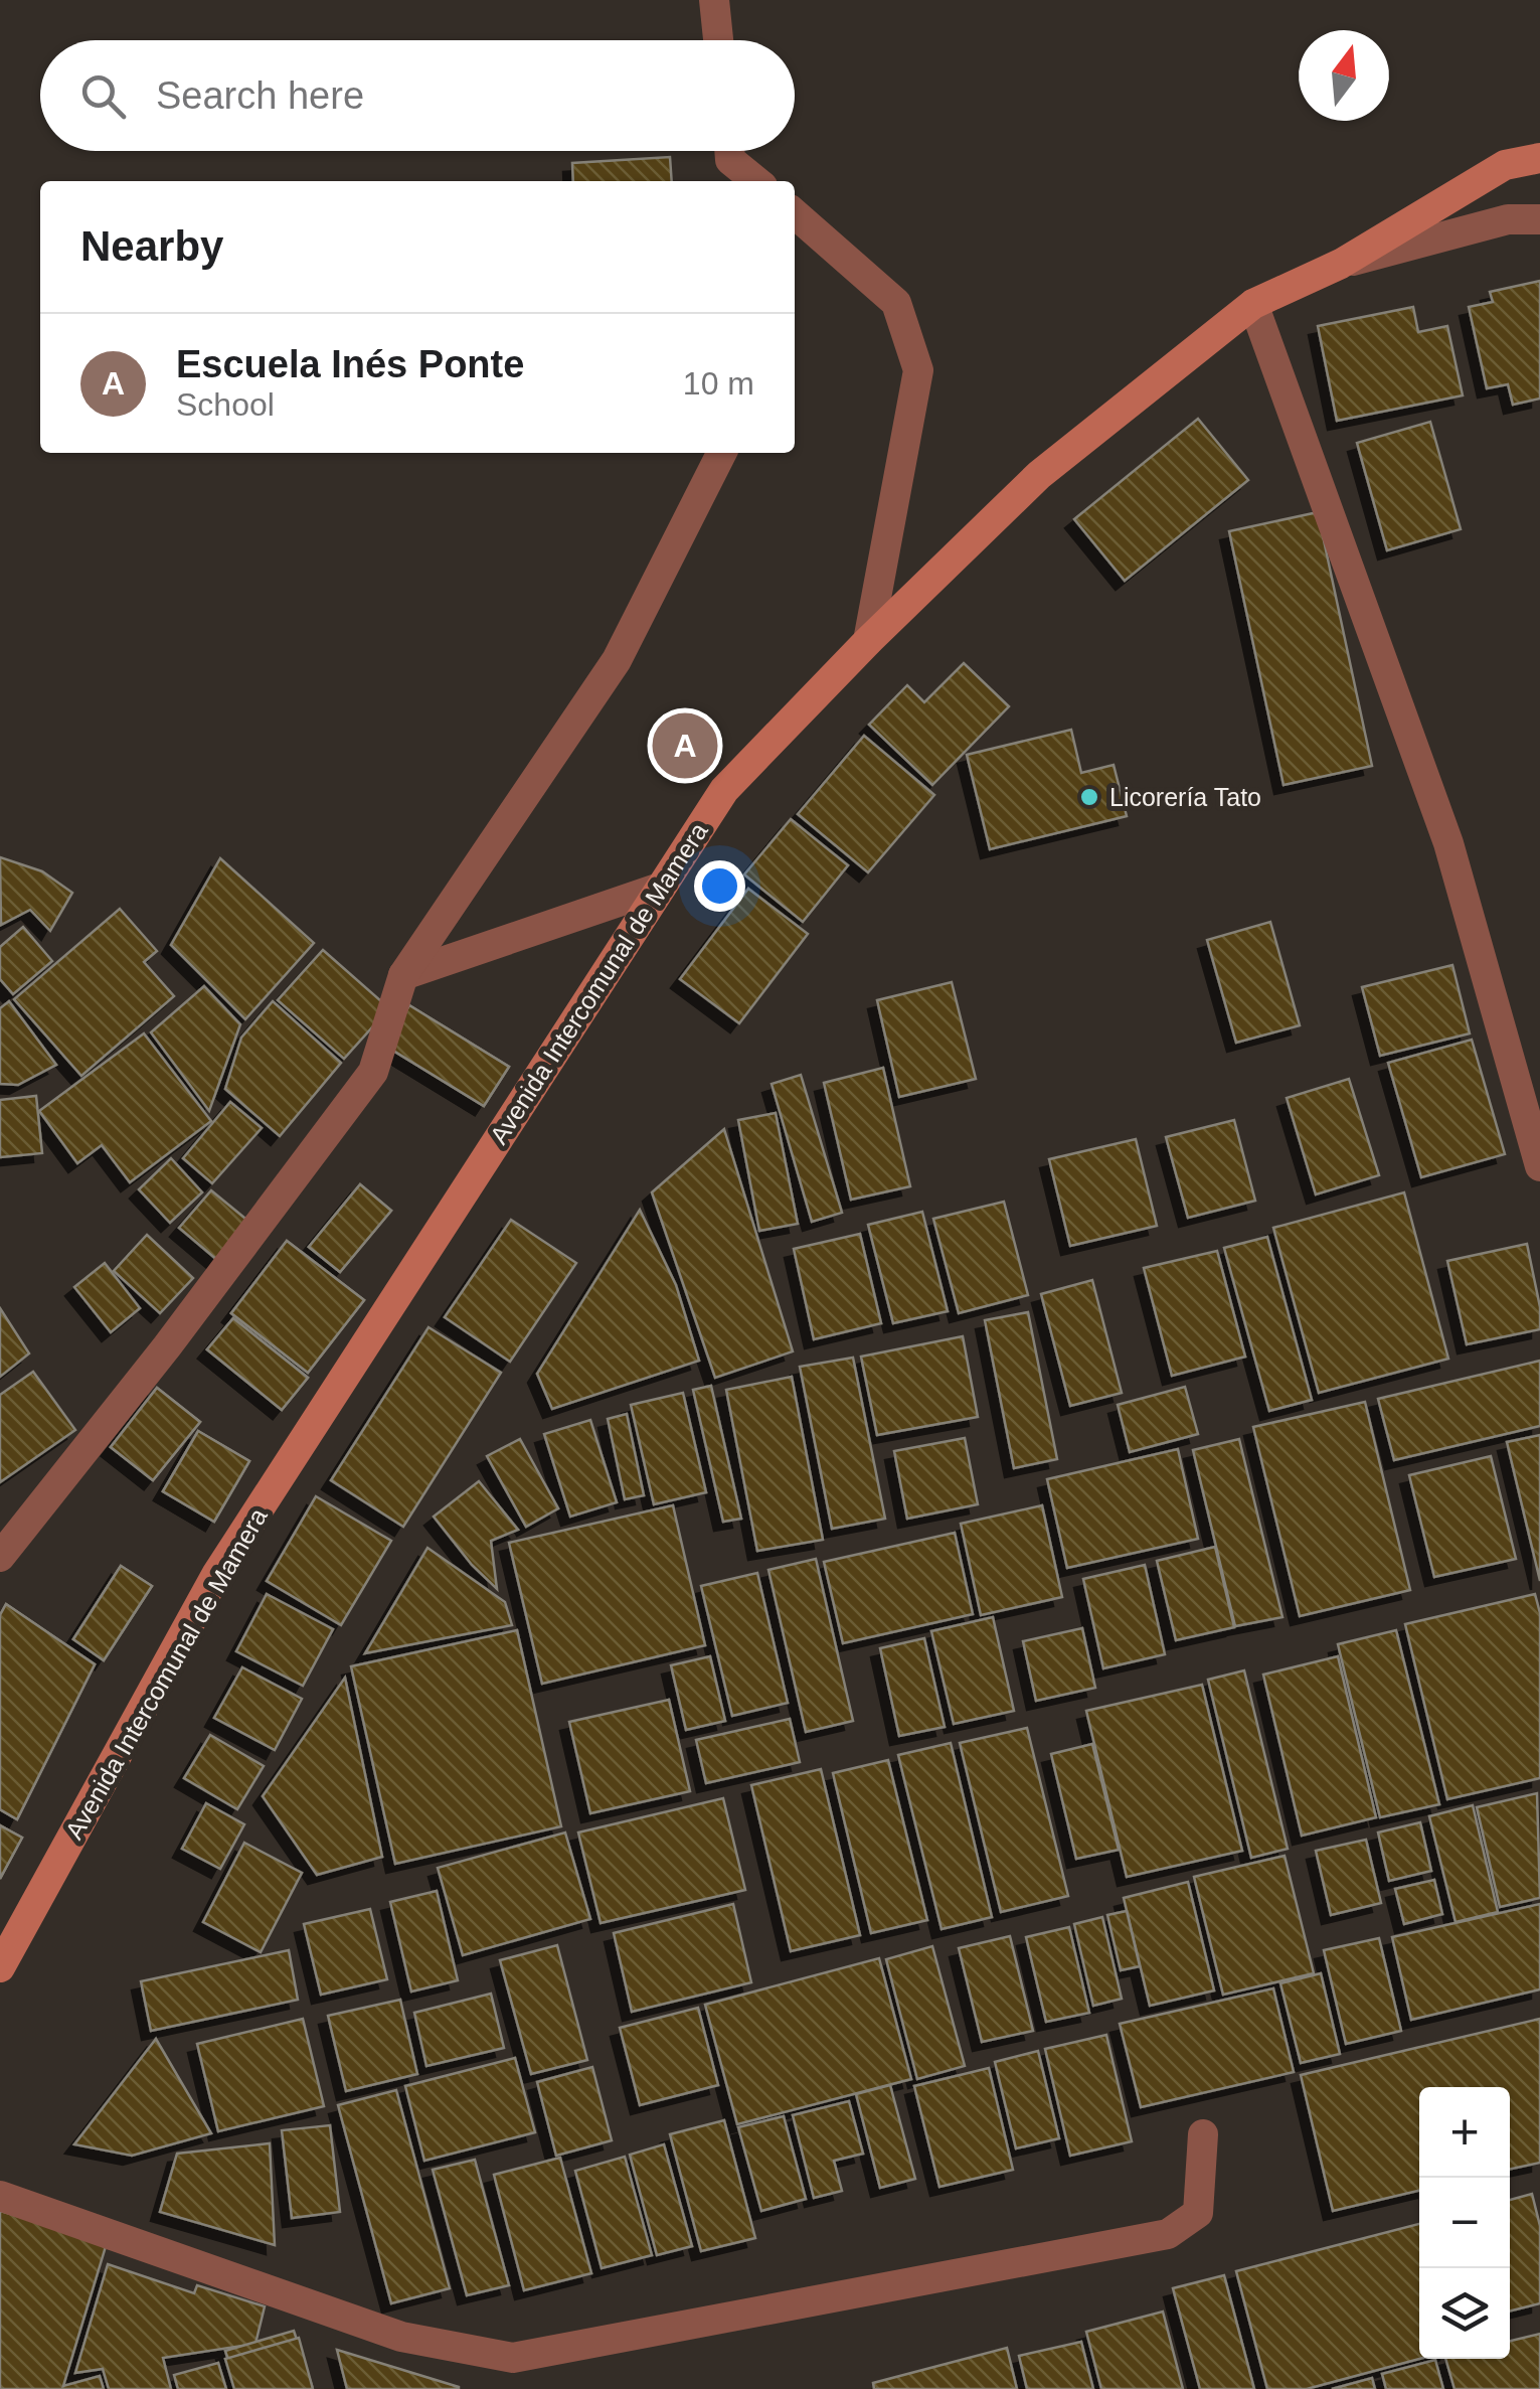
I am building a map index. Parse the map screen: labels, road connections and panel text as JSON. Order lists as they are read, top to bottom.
{
  "streets": {
    "street": ["Avenida Intercomunal de Mamera"]
  },
  "places": ["Licorería Tato"],
  "north": "top",
  "page": {
    "search": "Search here",
    "heading": "Nearby",
    "list": [
      {
        "mark": "A",
        "name": "Escuela Inés Ponte",
        "note": "School",
        "value": "10 m"
      }
    ],
    "pins": "A",
    "map_buttons": ["+", "−"]
  }
}
